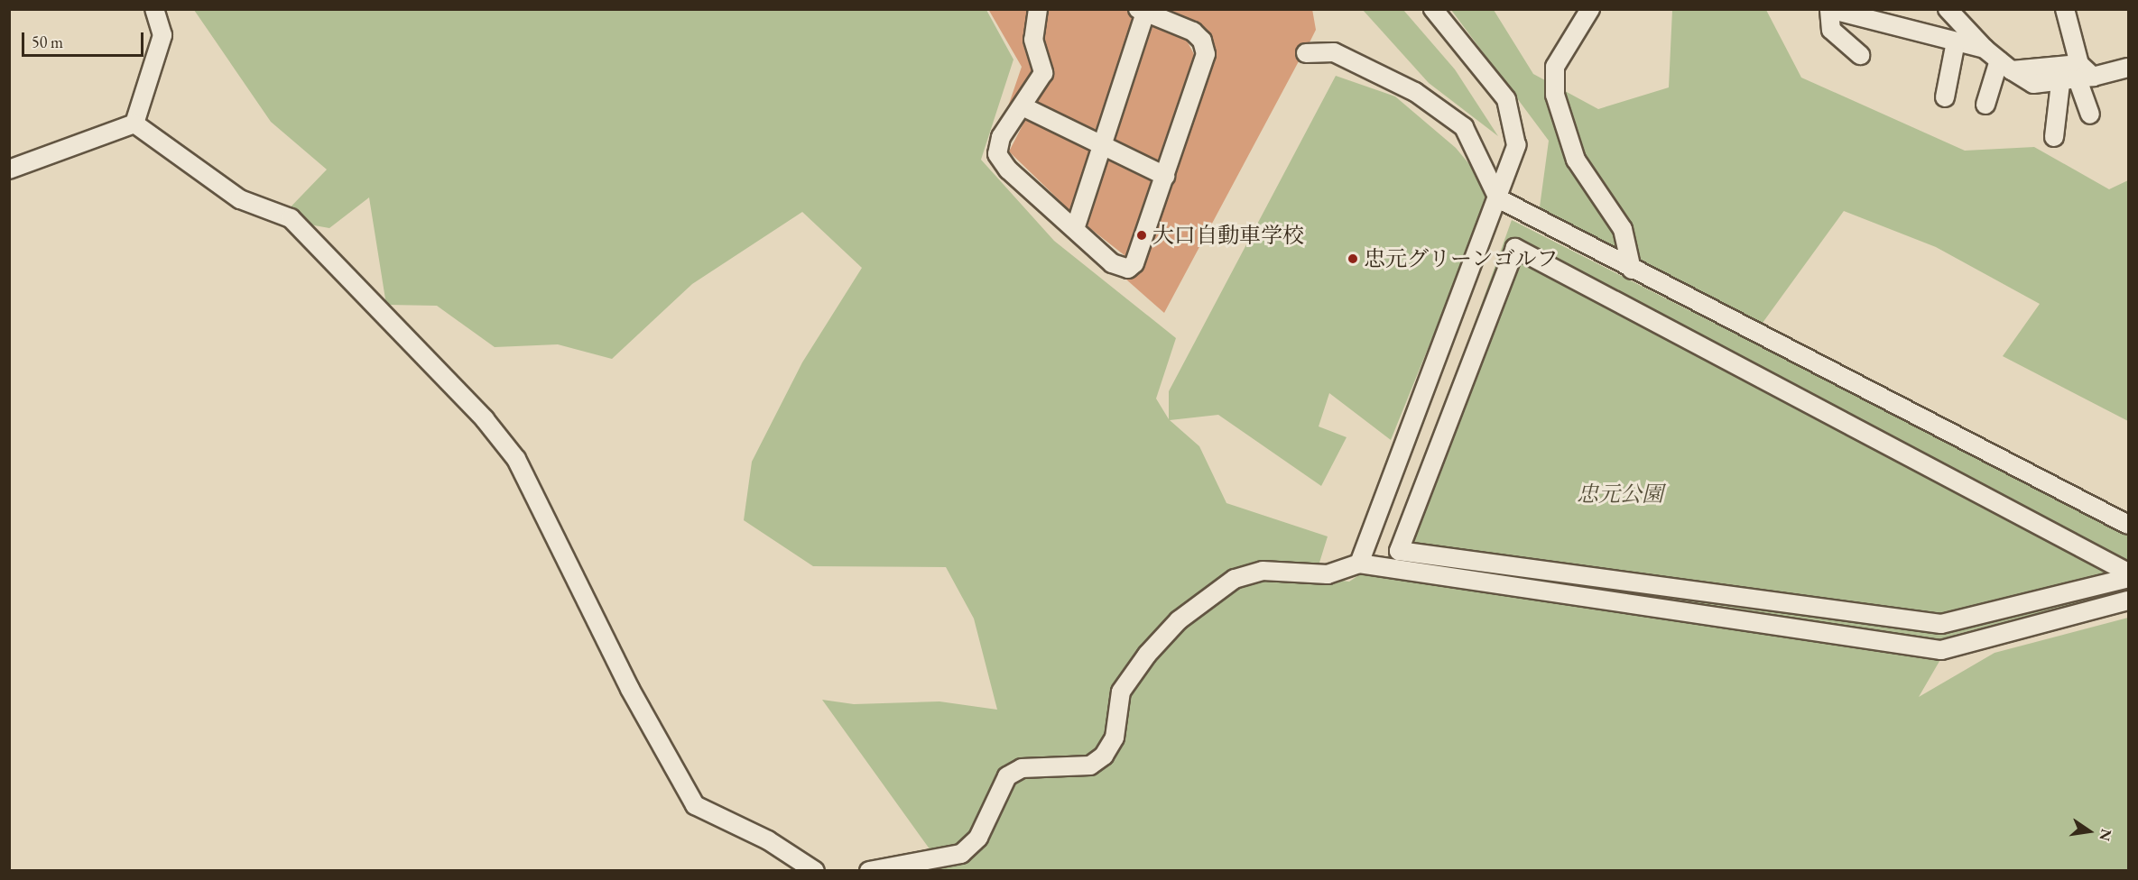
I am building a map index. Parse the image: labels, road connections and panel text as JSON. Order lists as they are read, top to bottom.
{
  "parks": ["忠元公園"],
  "places": ["大口自動車学校", "忠元グリーンゴルフ"],
  "scale_bar": "50 m",
  "north": "right"
}
